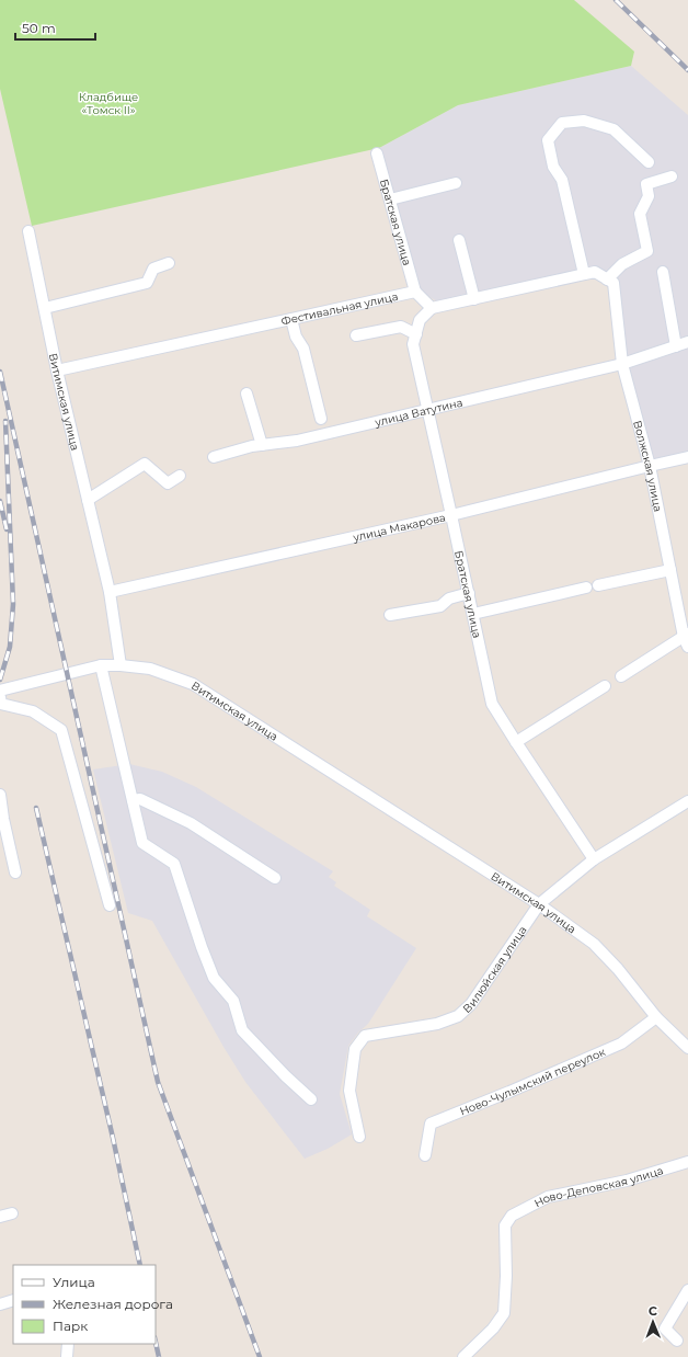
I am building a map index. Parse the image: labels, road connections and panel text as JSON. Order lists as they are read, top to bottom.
{
  "streets": {
    "street": [
      "Братская улица",
      "Фестивальная улица",
      "Витимская улица",
      "улица Ватутина",
      "Волжская улица",
      "улица Макарова",
      "Вилюйская улица",
      "Ново-Чулымский переулок",
      "Ново-Деповская улица"
    ]
  },
  "crossings": [
    ["Братская улица", "Фестивальная улица"],
    ["Братская улица", "улица Ватутина"],
    ["Братская улица", "улица Макарова"],
    ["Братская улица", "Вилюйская улица"],
    ["Фестивальная улица", "Витимская улица"],
    ["Витимская улица", "улица Макарова"],
    ["Витимская улица", "Вилюйская улица"],
    ["Витимская улица", "Ново-Чулымский переулок"],
    ["улица Ватутина", "Волжская улица"],
    ["Волжская улица", "улица Макарова"]
  ],
  "parks": ["Кладбище «Томск II»"],
  "legend": ["Улица", "Железная дорога", "Парк"],
  "scale_bar": "50 m",
  "north": "top"
}
